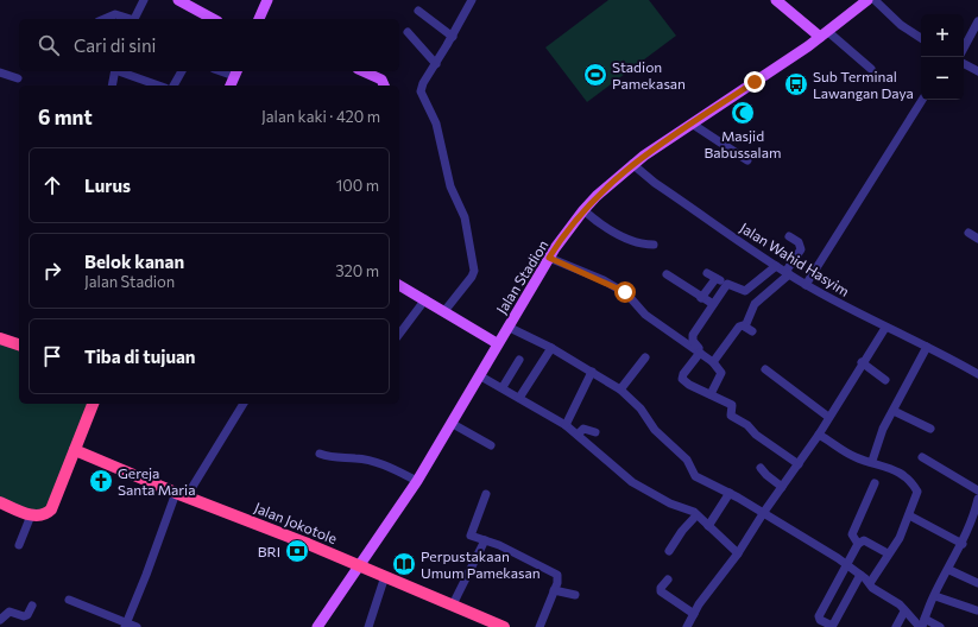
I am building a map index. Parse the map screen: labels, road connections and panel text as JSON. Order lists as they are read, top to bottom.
{
  "streets": {
    "highway": ["Jalan Jokotole"],
    "main road": ["Jalan Stadion"],
    "street": ["Jalan Wahid Hasyim"]
  },
  "crossings": [
    ["Jalan Wahid Hasyim", "Jalan Stadion"],
    ["Jalan Stadion", "Jalan Jokotole"]
  ],
  "places": {
    "sports": ["Stadion Pamekasan"],
    "bus stop": ["Sub Terminal Lawangan Daya"],
    "mosque": ["Masjid Babussalam"],
    "church": ["Gereja Santa Maria"],
    "bank": ["BRI"],
    "library": ["Perpustakaan Umum Pamekasan"]
  },
  "page": {
    "map_buttons": ["+", "−"],
    "search": "Cari di sini",
    "heading": ["6 mnt", "Jalan kaki · 420 m"],
    "list": [
      ["Lurus", "100 m"],
      ["Belok kanan", "Jalan Stadion", "320 m"],
      "Tiba di tujuan"
    ]
  }
}
